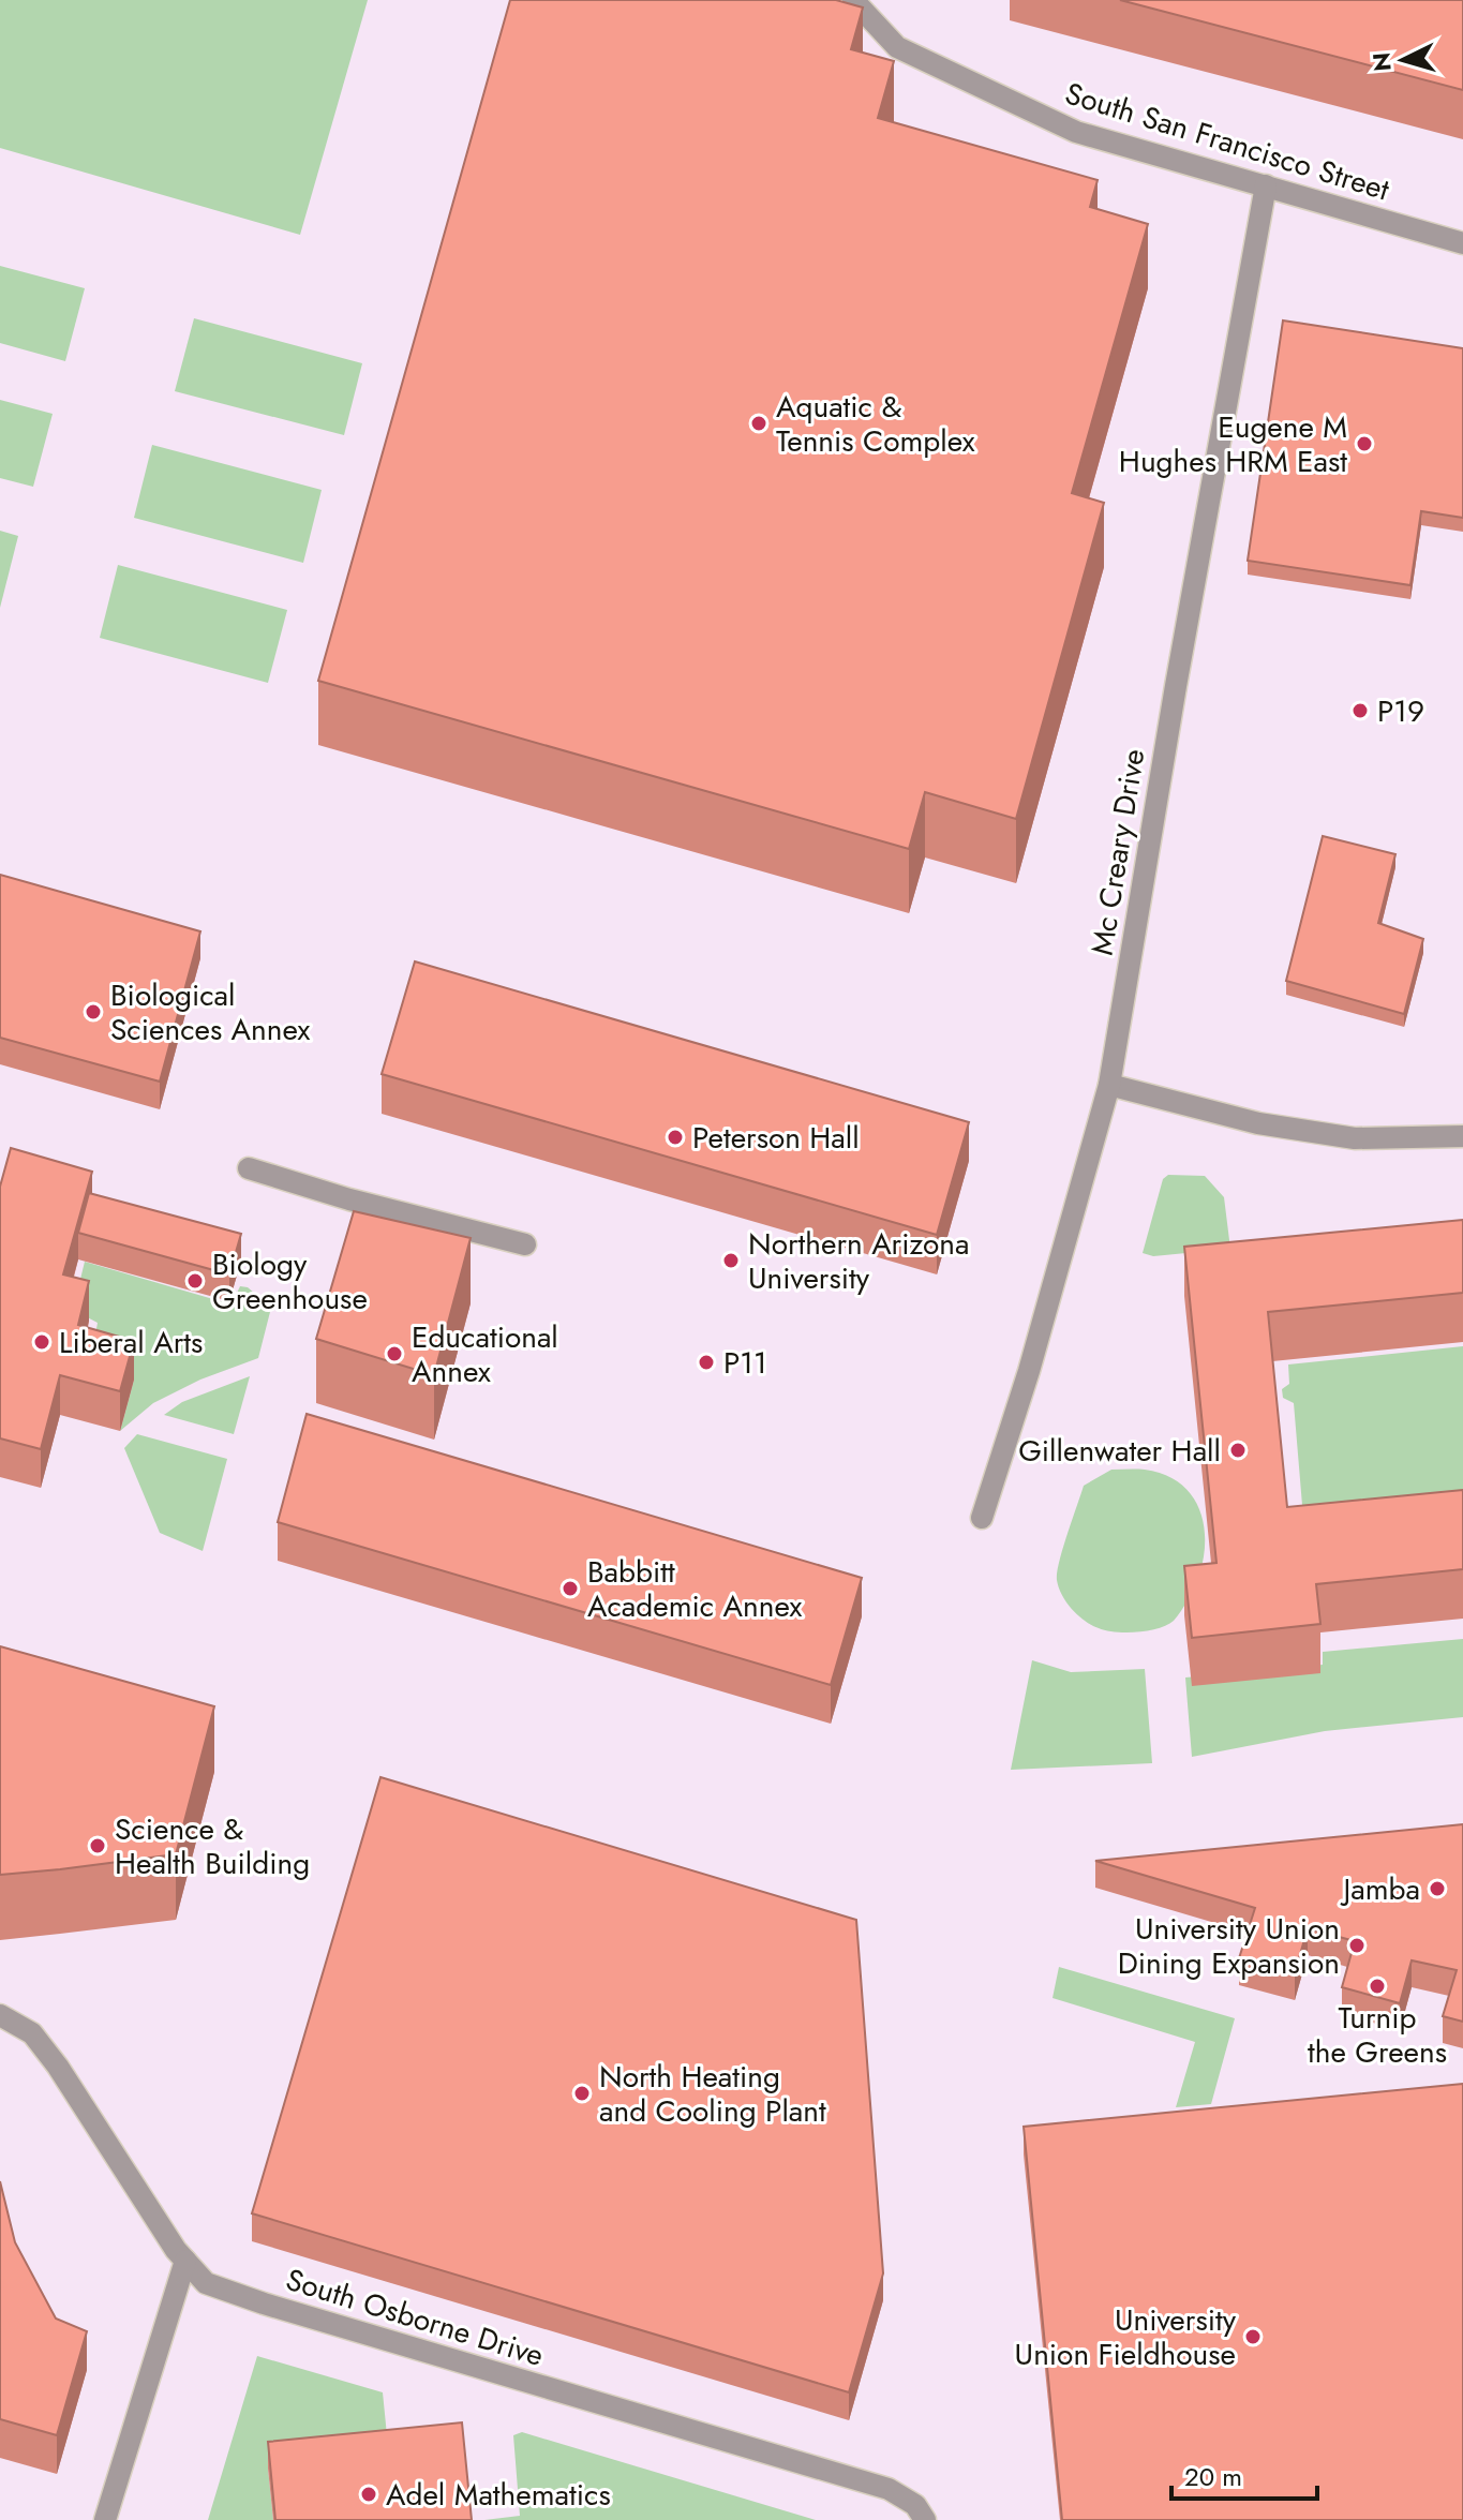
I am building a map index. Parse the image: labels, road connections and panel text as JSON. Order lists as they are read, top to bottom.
{
  "streets": {
    "street": ["South San Francisco Street", "Mc Creary Drive", "South Osborne Drive"]
  },
  "crossings": [
    ["South San Francisco Street", "Mc Creary Drive"]
  ],
  "places": [
    "Aquatic & Tennis Complex",
    "Eugene M Hughes HRM East",
    "P19",
    "Biological Sciences Annex",
    "Peterson Hall",
    "Northern Arizona University",
    "Biology Greenhouse",
    "Liberal Arts",
    "Educational Annex",
    "P11",
    "Gillenwater Hall",
    "Babbitt Academic Annex",
    "Science & Health Building",
    "Jamba",
    "University Union Dining Expansion",
    "Turnip the Greens",
    "North Heating and Cooling Plant",
    "University Union Fieldhouse",
    "Adel Mathematics"
  ],
  "scale_bar": "20 m",
  "north": "left"
}
